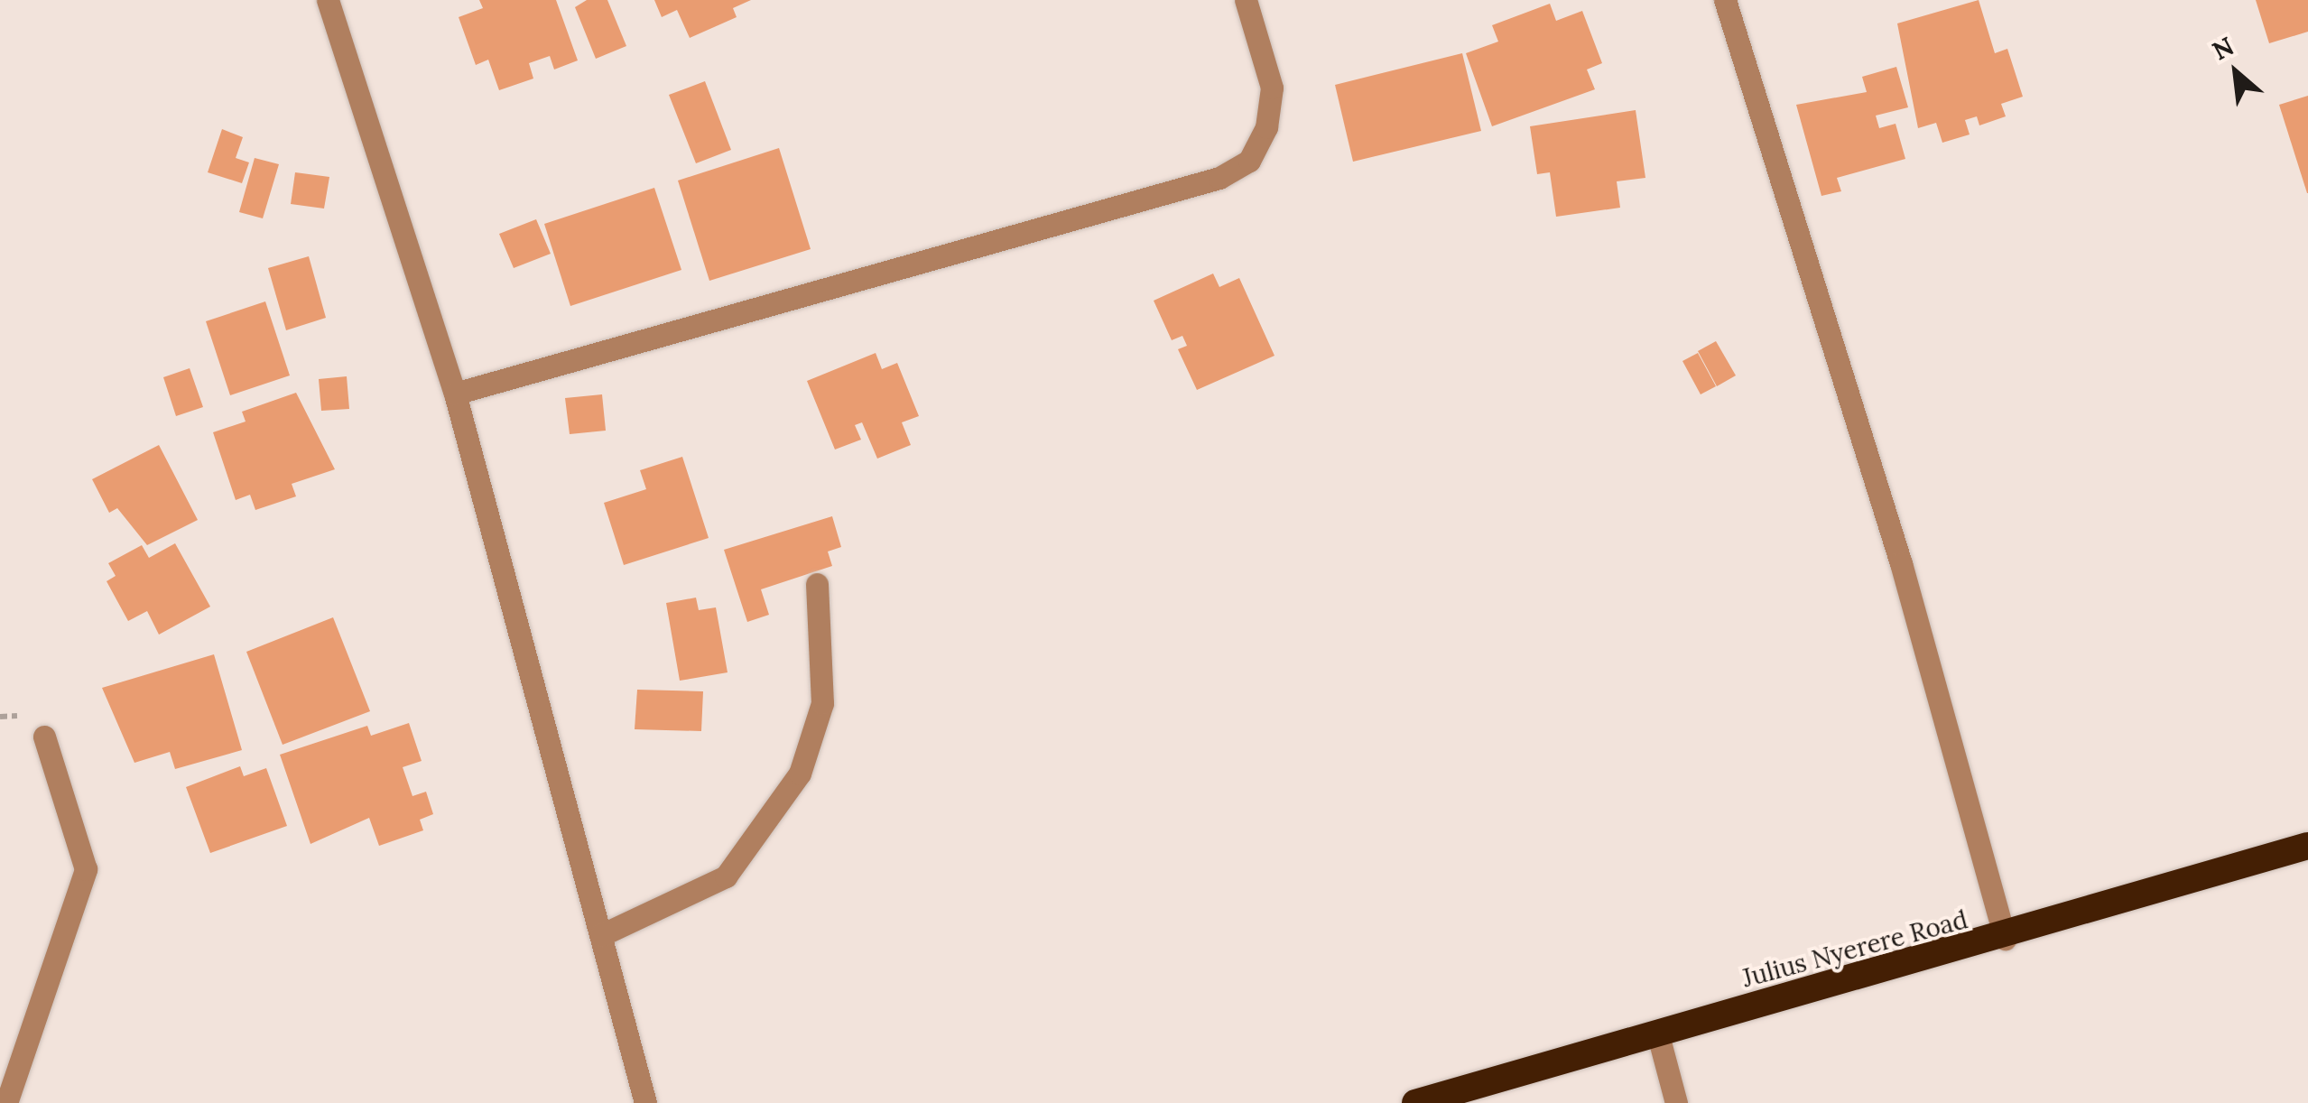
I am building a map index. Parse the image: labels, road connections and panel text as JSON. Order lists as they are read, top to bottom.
{
  "streets": {
    "highway": ["Julius Nyerere Road"]
  },
  "north": "top left"
}
